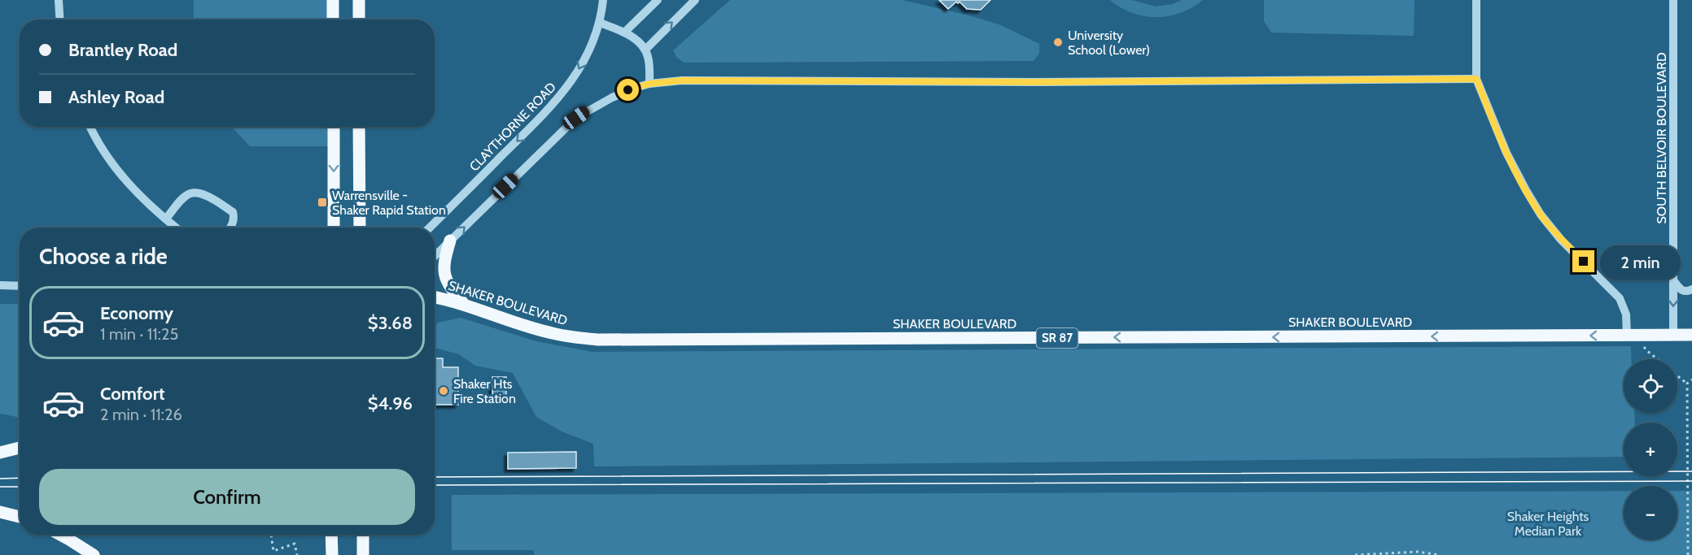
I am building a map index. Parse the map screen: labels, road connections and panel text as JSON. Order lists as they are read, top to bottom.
{
  "streets": {
    "main road": ["SHAKER BOULEVARD", "SR 87"],
    "street": ["CLAYTHORNE ROAD", "SOUTH BELVOIR BOULEVARD"]
  },
  "crossings": [
    ["SOUTH BELVOIR BOULEVARD", "SHAKER BOULEVARD"]
  ],
  "one_way": ["SHAKER BOULEVARD"],
  "parks": ["Shaker Heights Median Park"],
  "places": {
    "other": ["University School (Lower)", "Shaker Hts Fire Station"],
    "transit": ["Warrensville - Shaker Rapid Station"]
  },
  "page": {
    "banner": ["Brantley Road", "Ashley Road"],
    "heading": "Choose a ride",
    "bubble": "2 min",
    "list": [
      {
        "name": "Economy",
        "note": "1 min · 11:25",
        "value": "$3.68"
      },
      {
        "name": "Comfort",
        "note": "2 min · 11:26",
        "value": "$4.96"
      }
    ],
    "map_buttons": ["+", "−"],
    "buttons": "Confirm"
  }
}
